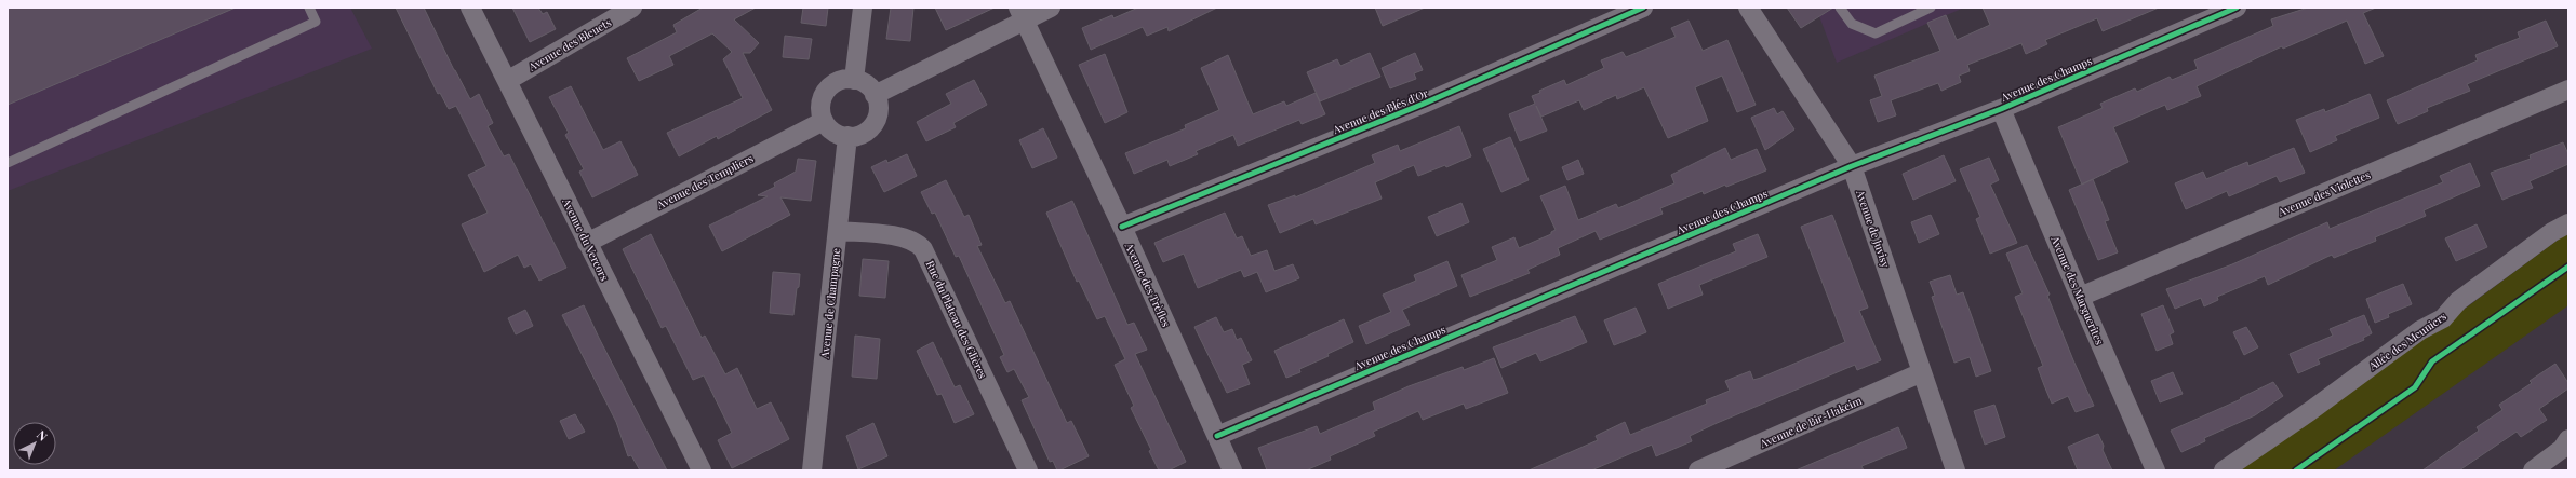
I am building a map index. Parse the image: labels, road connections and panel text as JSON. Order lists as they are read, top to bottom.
{
  "streets": {
    "street": [
      "Avenue des Bleuets",
      "Avenue des Champs",
      "Avenue des Blés d'Or",
      "Avenue des Templiers",
      "Avenue des Violettes",
      "Avenue de Juvisy",
      "Avenue du Vercors",
      "Avenue des Trèfles",
      "Avenue des Marguerites",
      "Avenue de Champagne",
      "Rue du Plateau des Glières",
      "Allée des Meuniers",
      "Avenue de Bir-Hakeim"
    ]
  },
  "crossings": [
    ["Avenue des Bleuets", "Avenue du Vercors"],
    ["Avenue des Champs", "Avenue de Juvisy"],
    ["Avenue des Champs", "Avenue des Trèfles"],
    ["Avenue des Champs", "Avenue des Marguerites"],
    ["Avenue des Blés d'Or", "Avenue des Trèfles"],
    ["Avenue des Templiers", "Avenue du Vercors"],
    ["Avenue des Templiers", "Avenue de Champagne"],
    ["Avenue des Violettes", "Avenue des Marguerites"],
    ["Avenue de Juvisy", "Avenue de Bir-Hakeim"],
    ["Avenue de Champagne", "Rue du Plateau des Glières"]
  ],
  "north": "top right"
}
